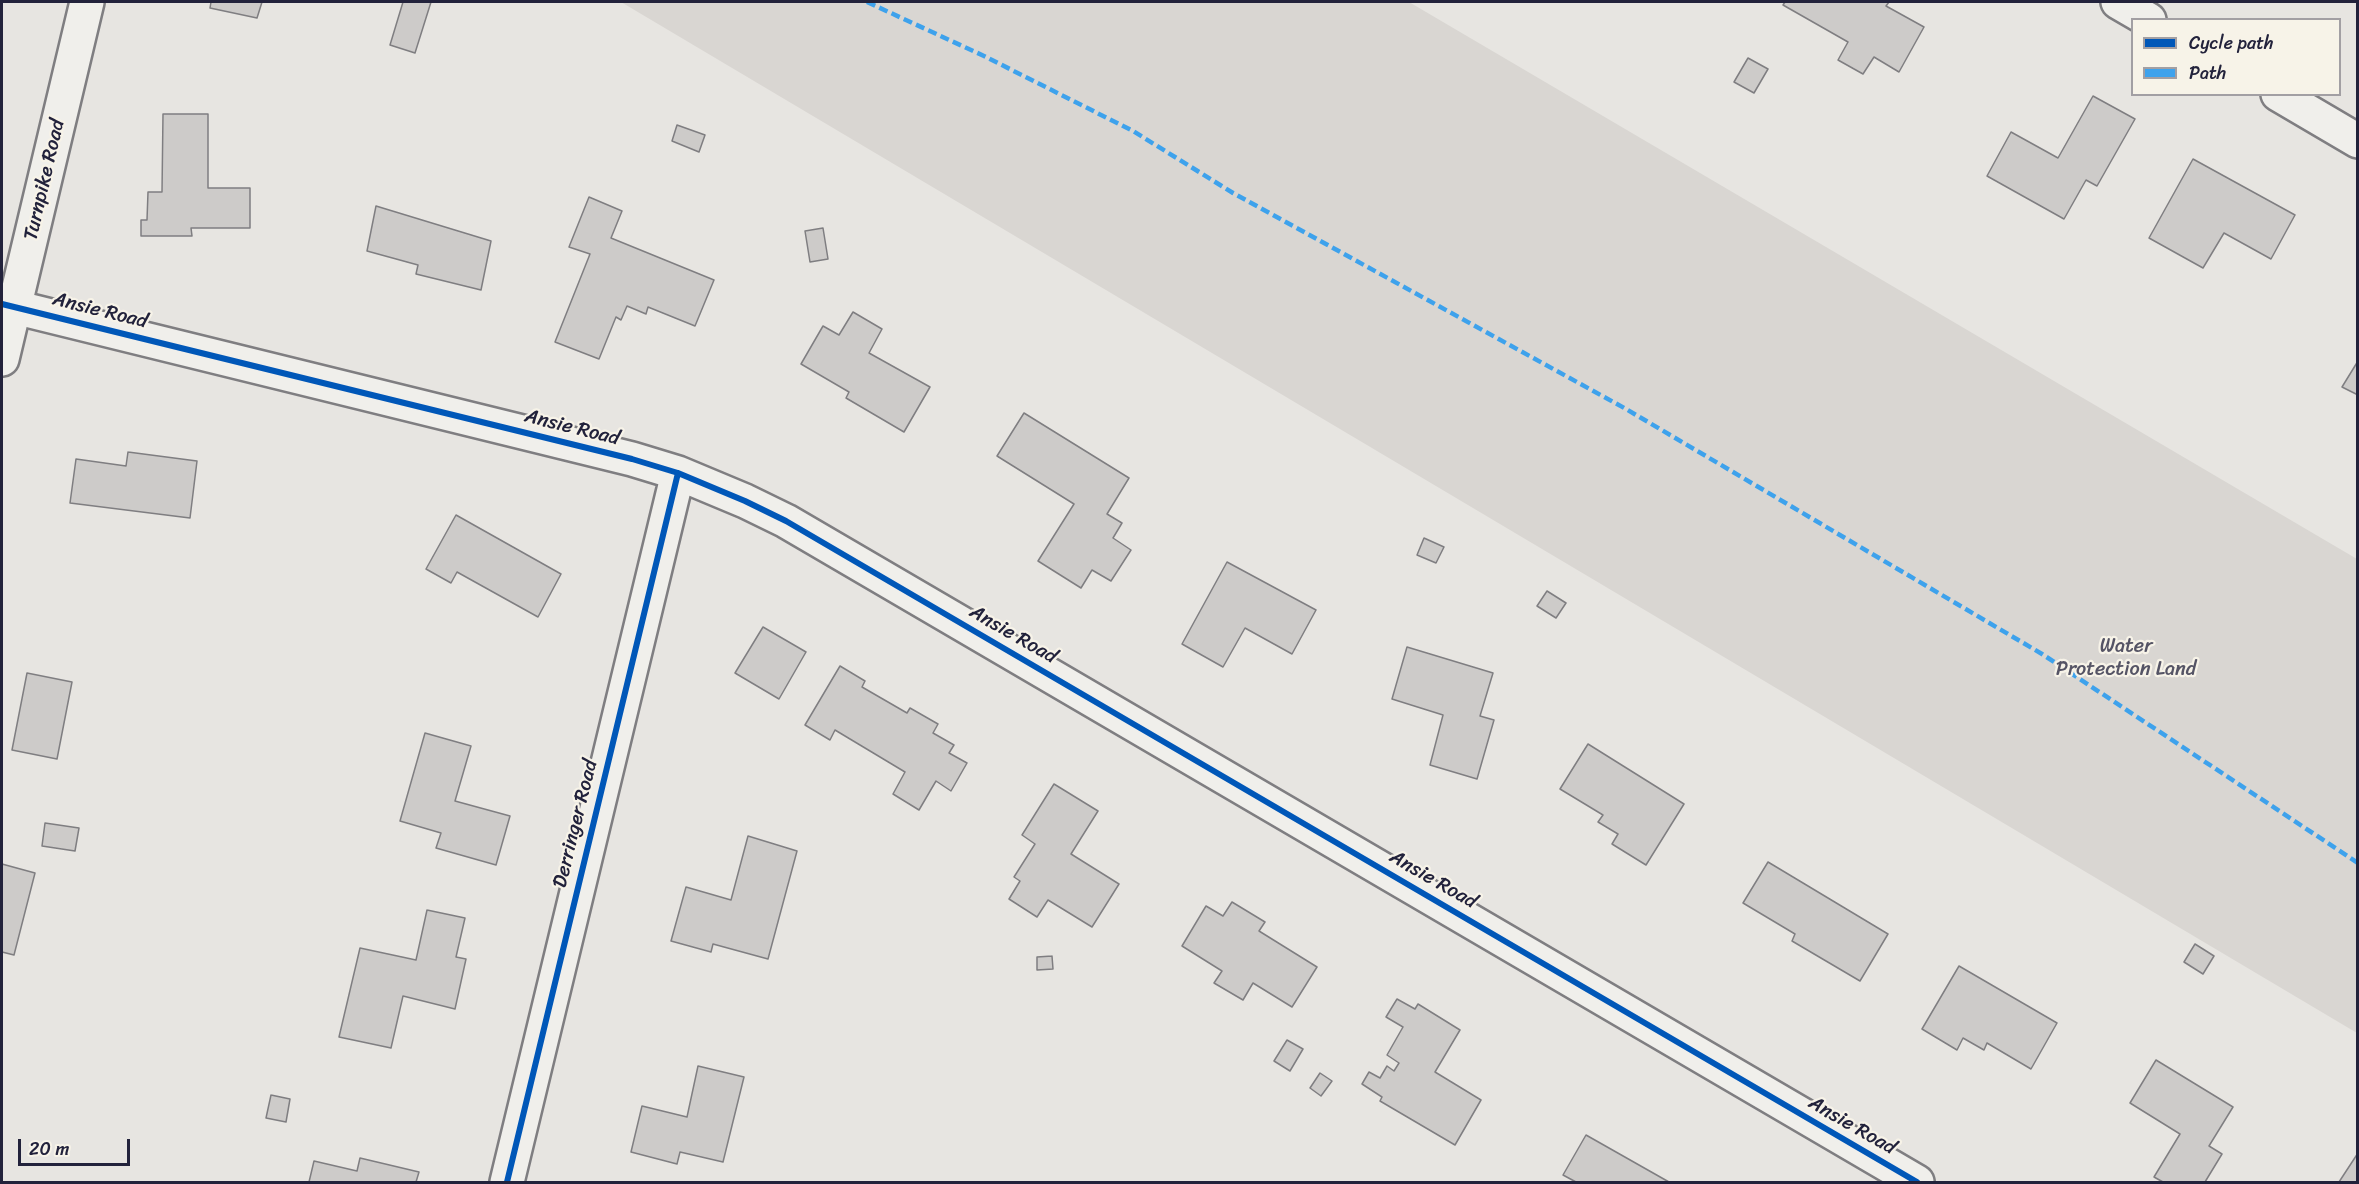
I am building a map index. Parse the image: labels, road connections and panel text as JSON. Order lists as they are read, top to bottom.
{
  "streets": {
    "street": ["Turnpike Road", "Ansie Road", "Derringer Road"]
  },
  "crossings": [
    ["Turnpike Road", "Ansie Road"],
    ["Ansie Road", "Derringer Road"]
  ],
  "parks": ["Water Protection Land"],
  "legend": ["Cycle path", "Path"],
  "scale_bar": "20 m"
}
